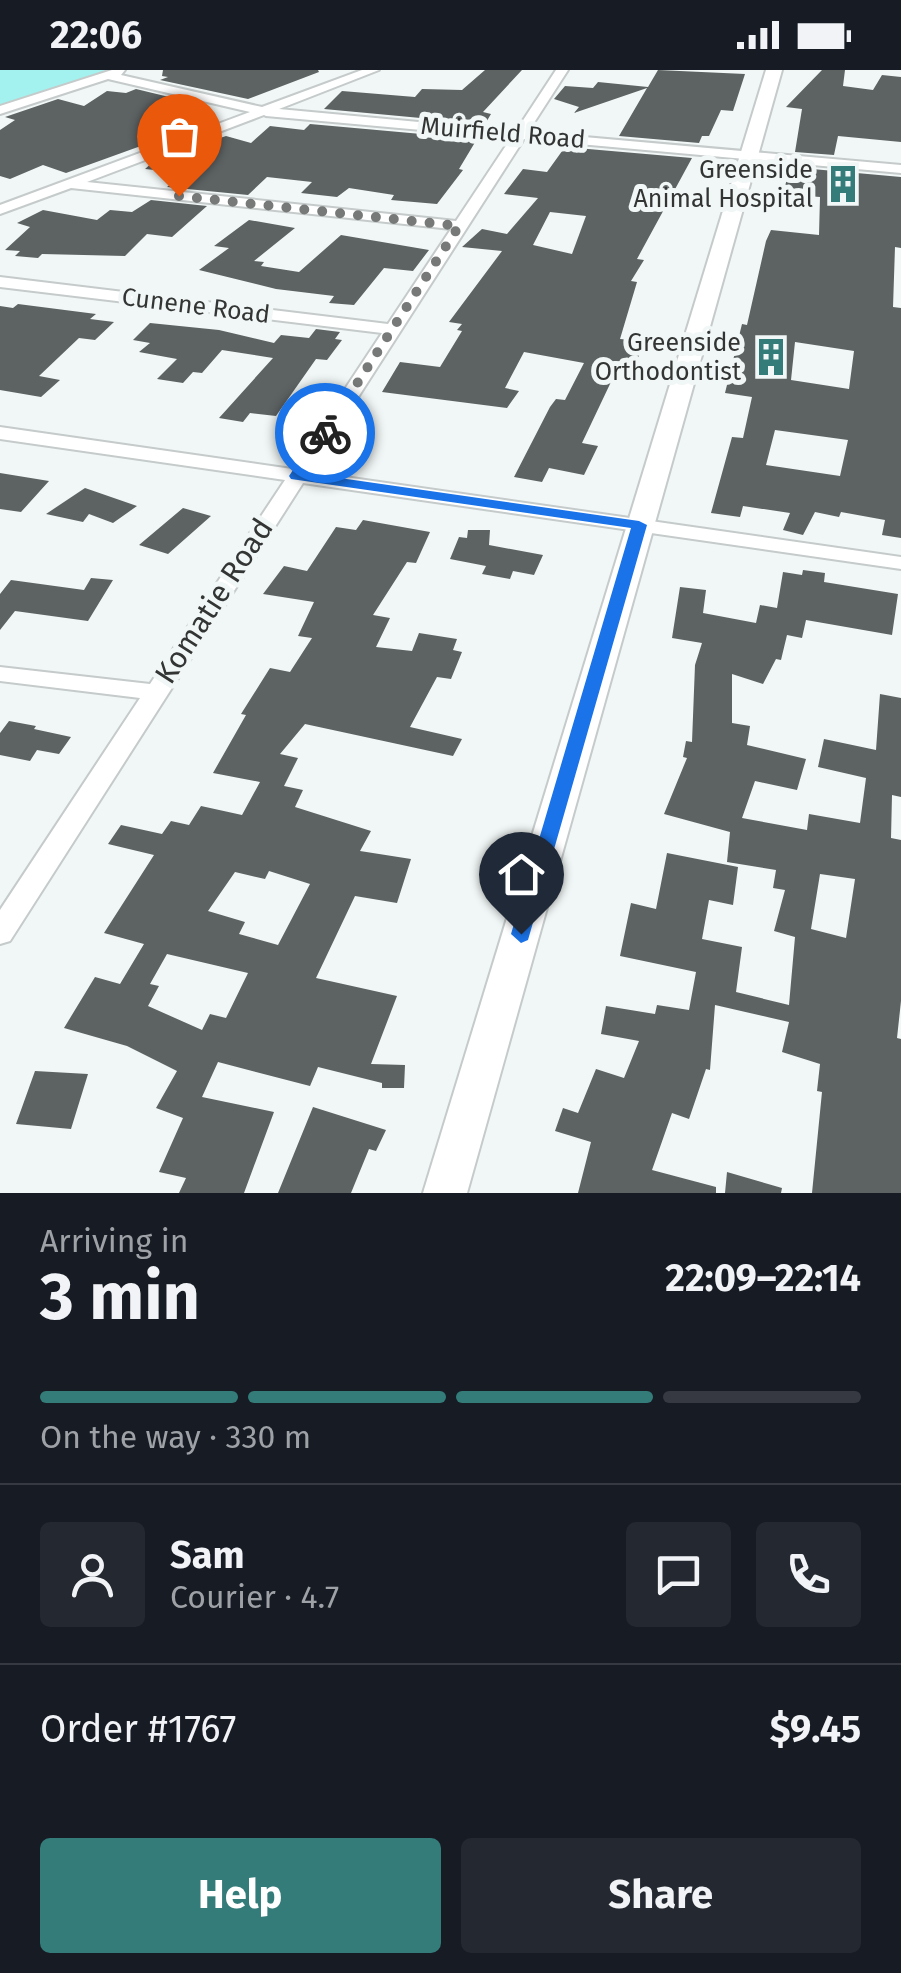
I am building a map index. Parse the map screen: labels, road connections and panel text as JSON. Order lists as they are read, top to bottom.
{
  "streets": {
    "street": ["Muirfield Road", "Cunene Road", "Komatie Road"]
  },
  "crossings": [
    ["Muirfield Road", "Komatie Road"],
    ["Cunene Road", "Komatie Road"]
  ],
  "places": {
    "building": ["Greenside Animal Hospital", "Greenside Orthodontist"]
  },
  "page": {
    "status": "22:06",
    "heading": ["3 min", "Arriving in", "22:09–22:14"],
    "panel": [
      "Sam",
      "Courier · 4.7",
      "Order #1767",
      "$9.45"
    ],
    "bar": "On the way · 330 m",
    "buttons": ["Help", "Share"]
  }
}
